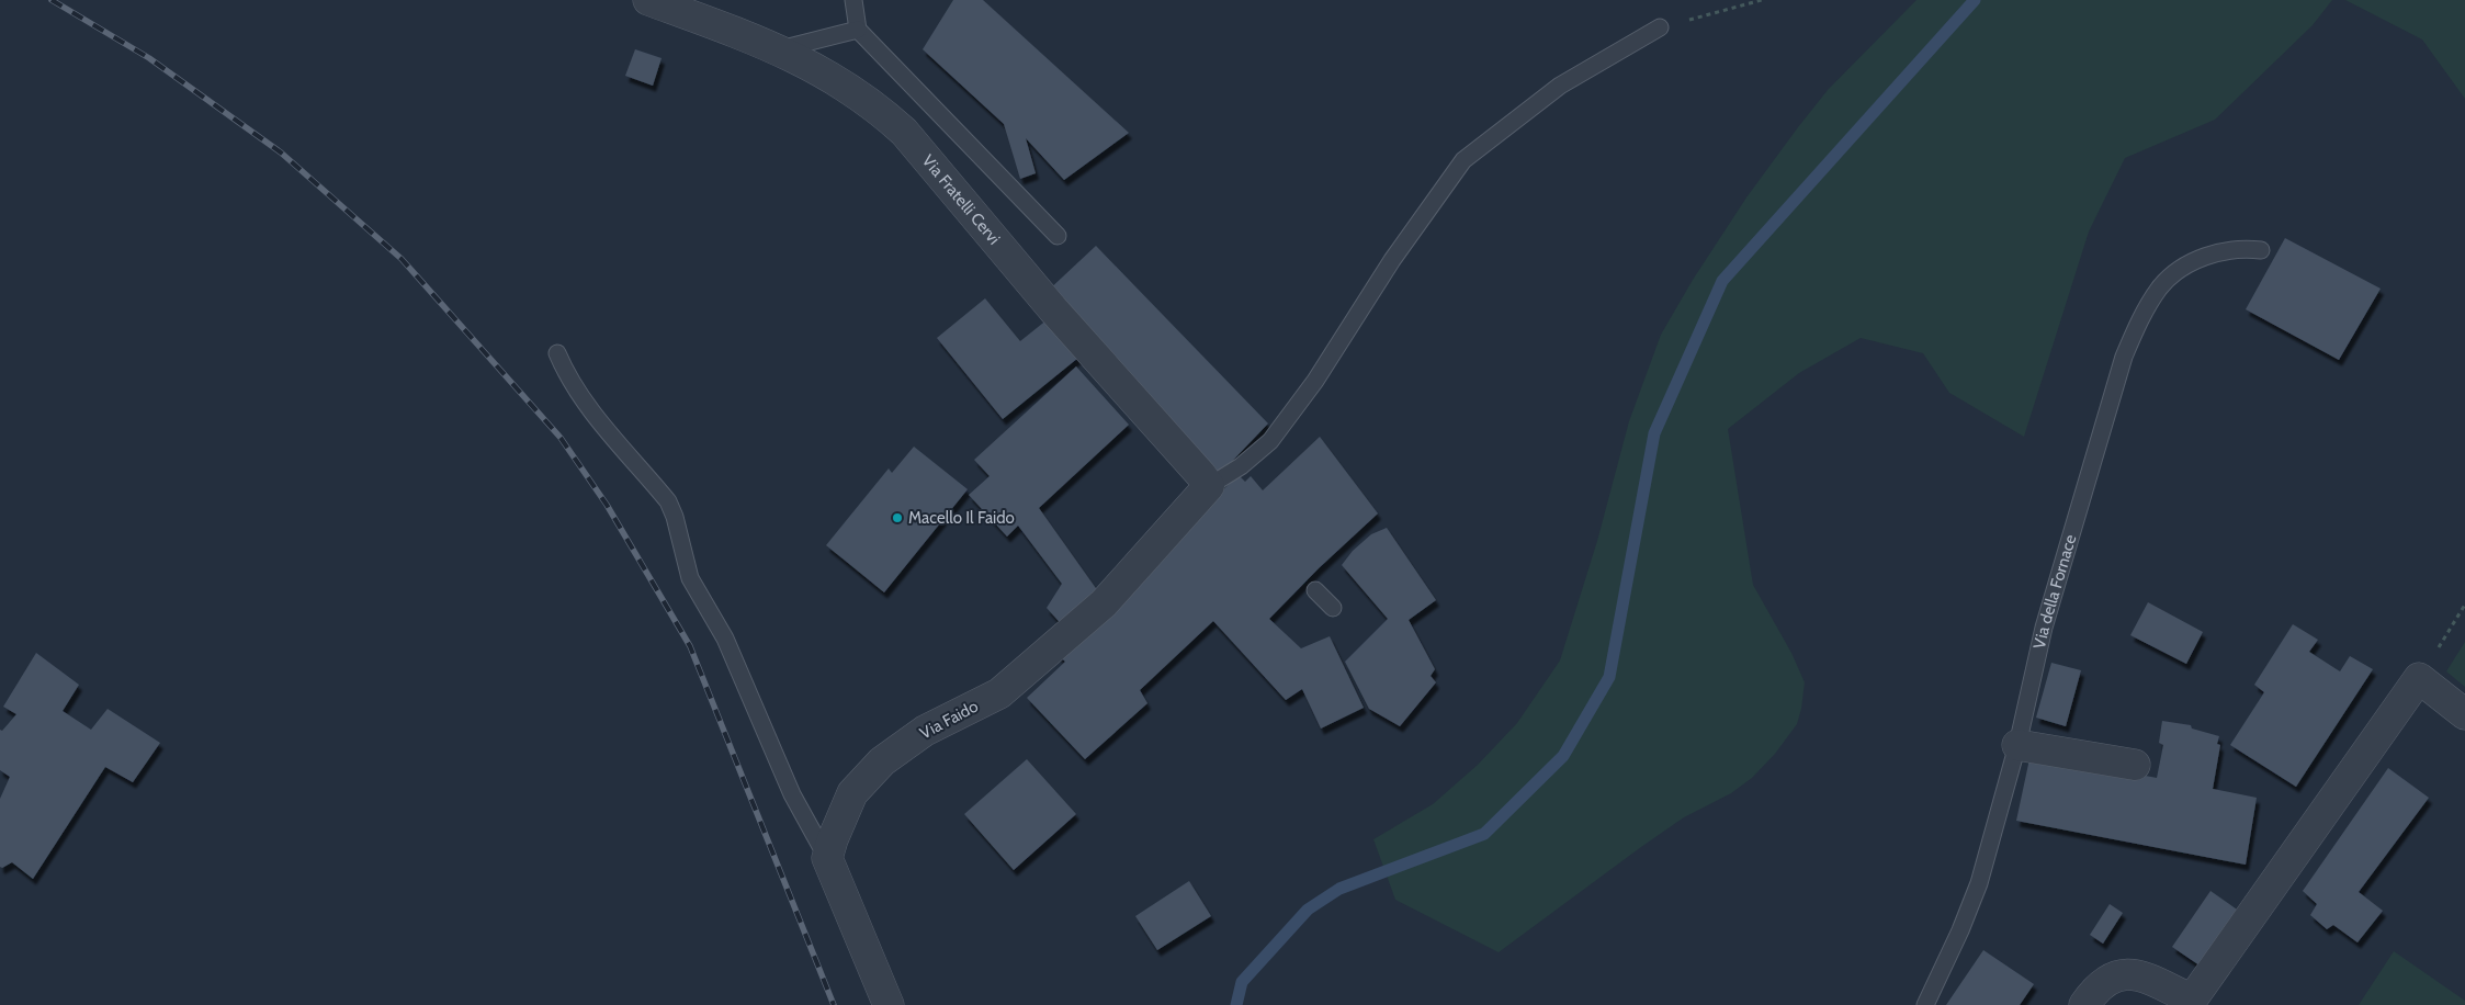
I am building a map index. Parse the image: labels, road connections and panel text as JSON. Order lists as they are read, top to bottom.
{
  "streets": {
    "street": ["Via Fratelli Cervi", "Via Faido"],
    "lane": ["Via della Fornace"]
  },
  "crossings": [
    ["Via Fratelli Cervi", "Via Faido"]
  ],
  "places": ["Macello Il Faido"]
}
